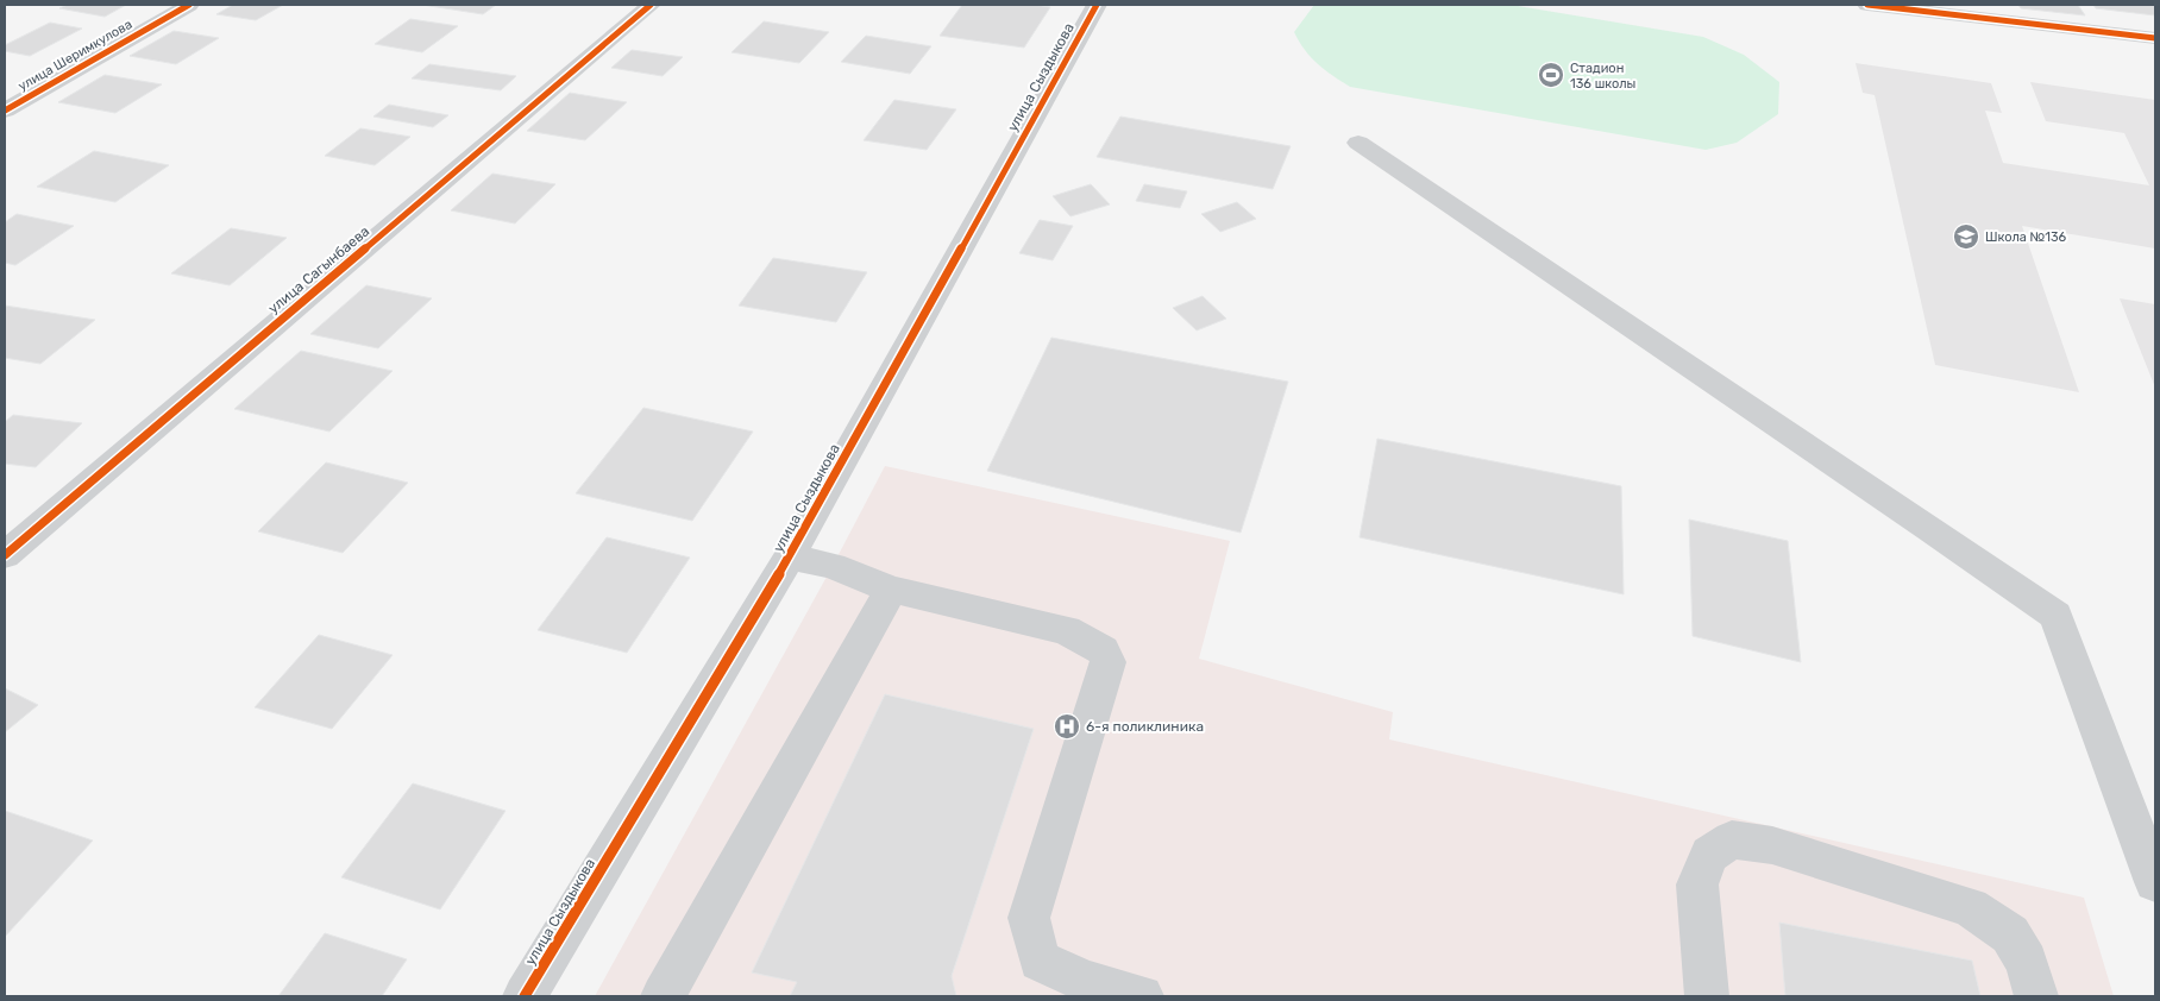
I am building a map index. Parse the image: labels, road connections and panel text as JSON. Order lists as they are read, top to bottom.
{
  "streets": {
    "street": ["улица Шеримкулова", "улица Сыздыкова", "улица Сагынбаева"]
  },
  "places": {
    "sports": ["Стадион 136 школы"],
    "school or university": ["Школа №136"],
    "hospital": ["6-я поликлиника"]
  }
}
